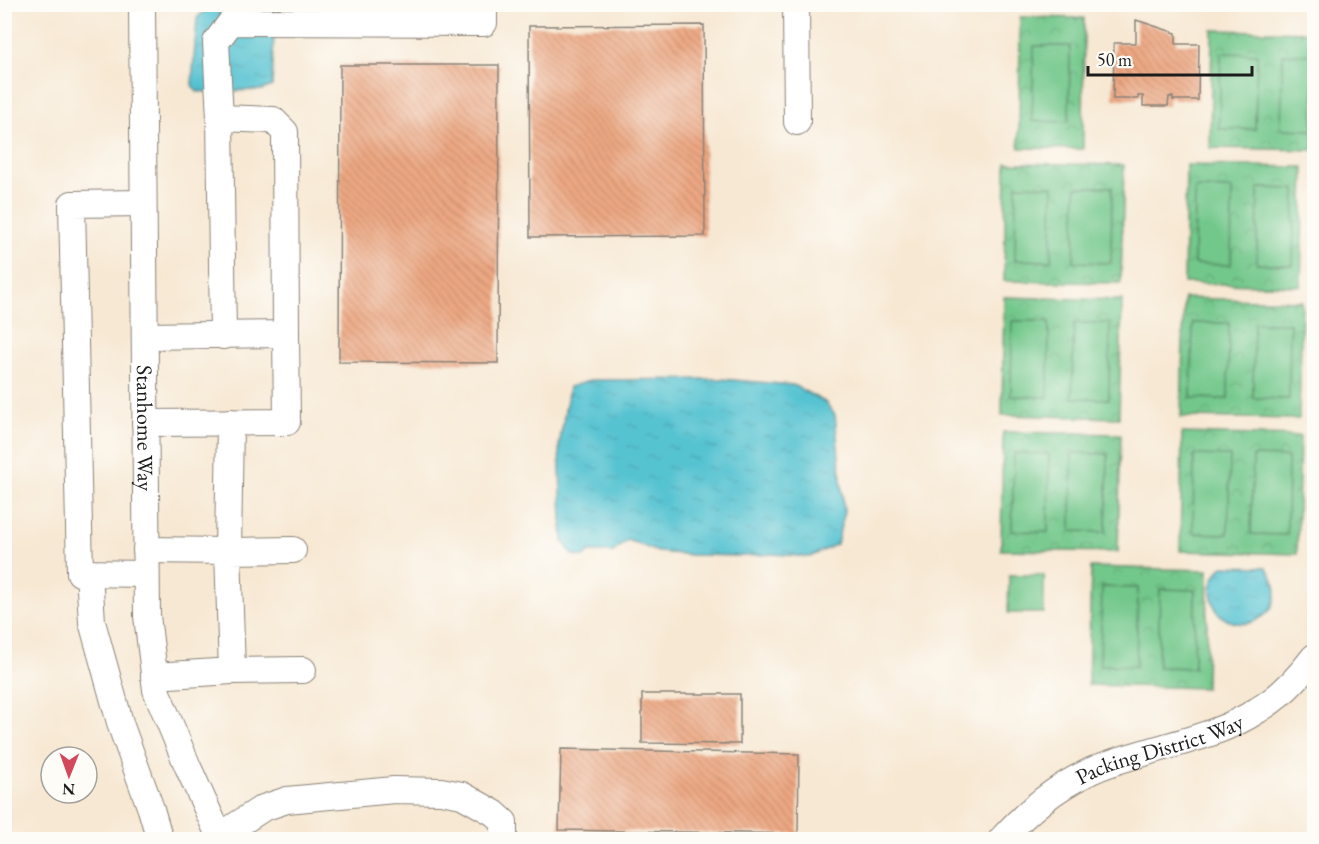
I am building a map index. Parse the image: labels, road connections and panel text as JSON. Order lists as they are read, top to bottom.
{
  "streets": {
    "street": ["Stanhome Way", "Packing District Way"]
  },
  "scale_bar": "50 m",
  "north": "bottom"
}
